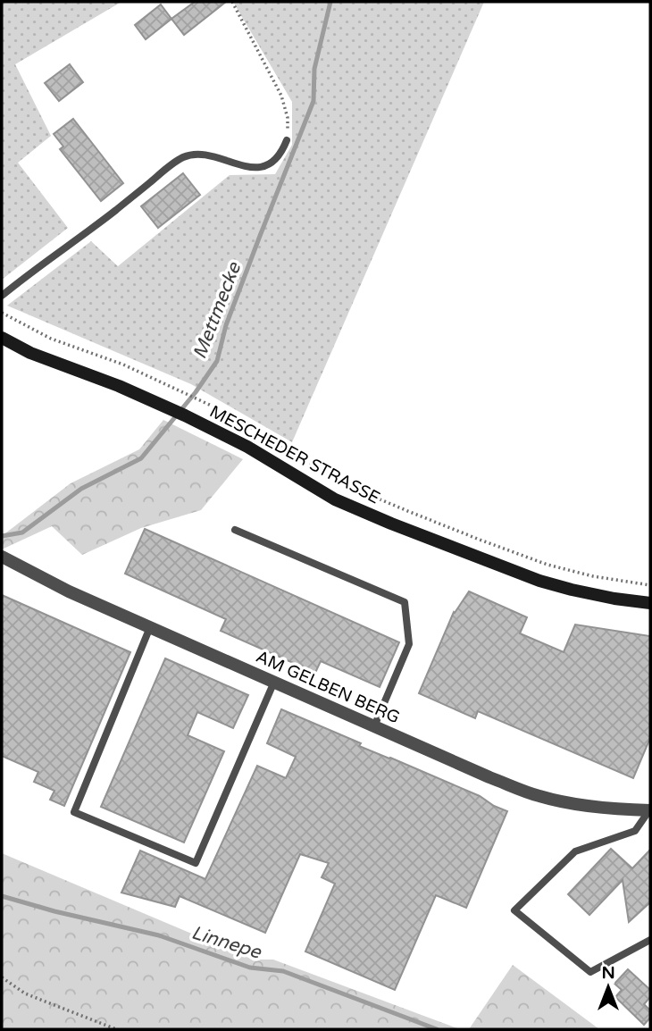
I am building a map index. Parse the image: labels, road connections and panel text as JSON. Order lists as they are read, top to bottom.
{
  "streets": {
    "main road": ["MESCHEDER STRASSE"],
    "street": ["AM GELBEN BERG"]
  },
  "water": ["Mettmecke", "Linnepe"],
  "north": "top"
}
